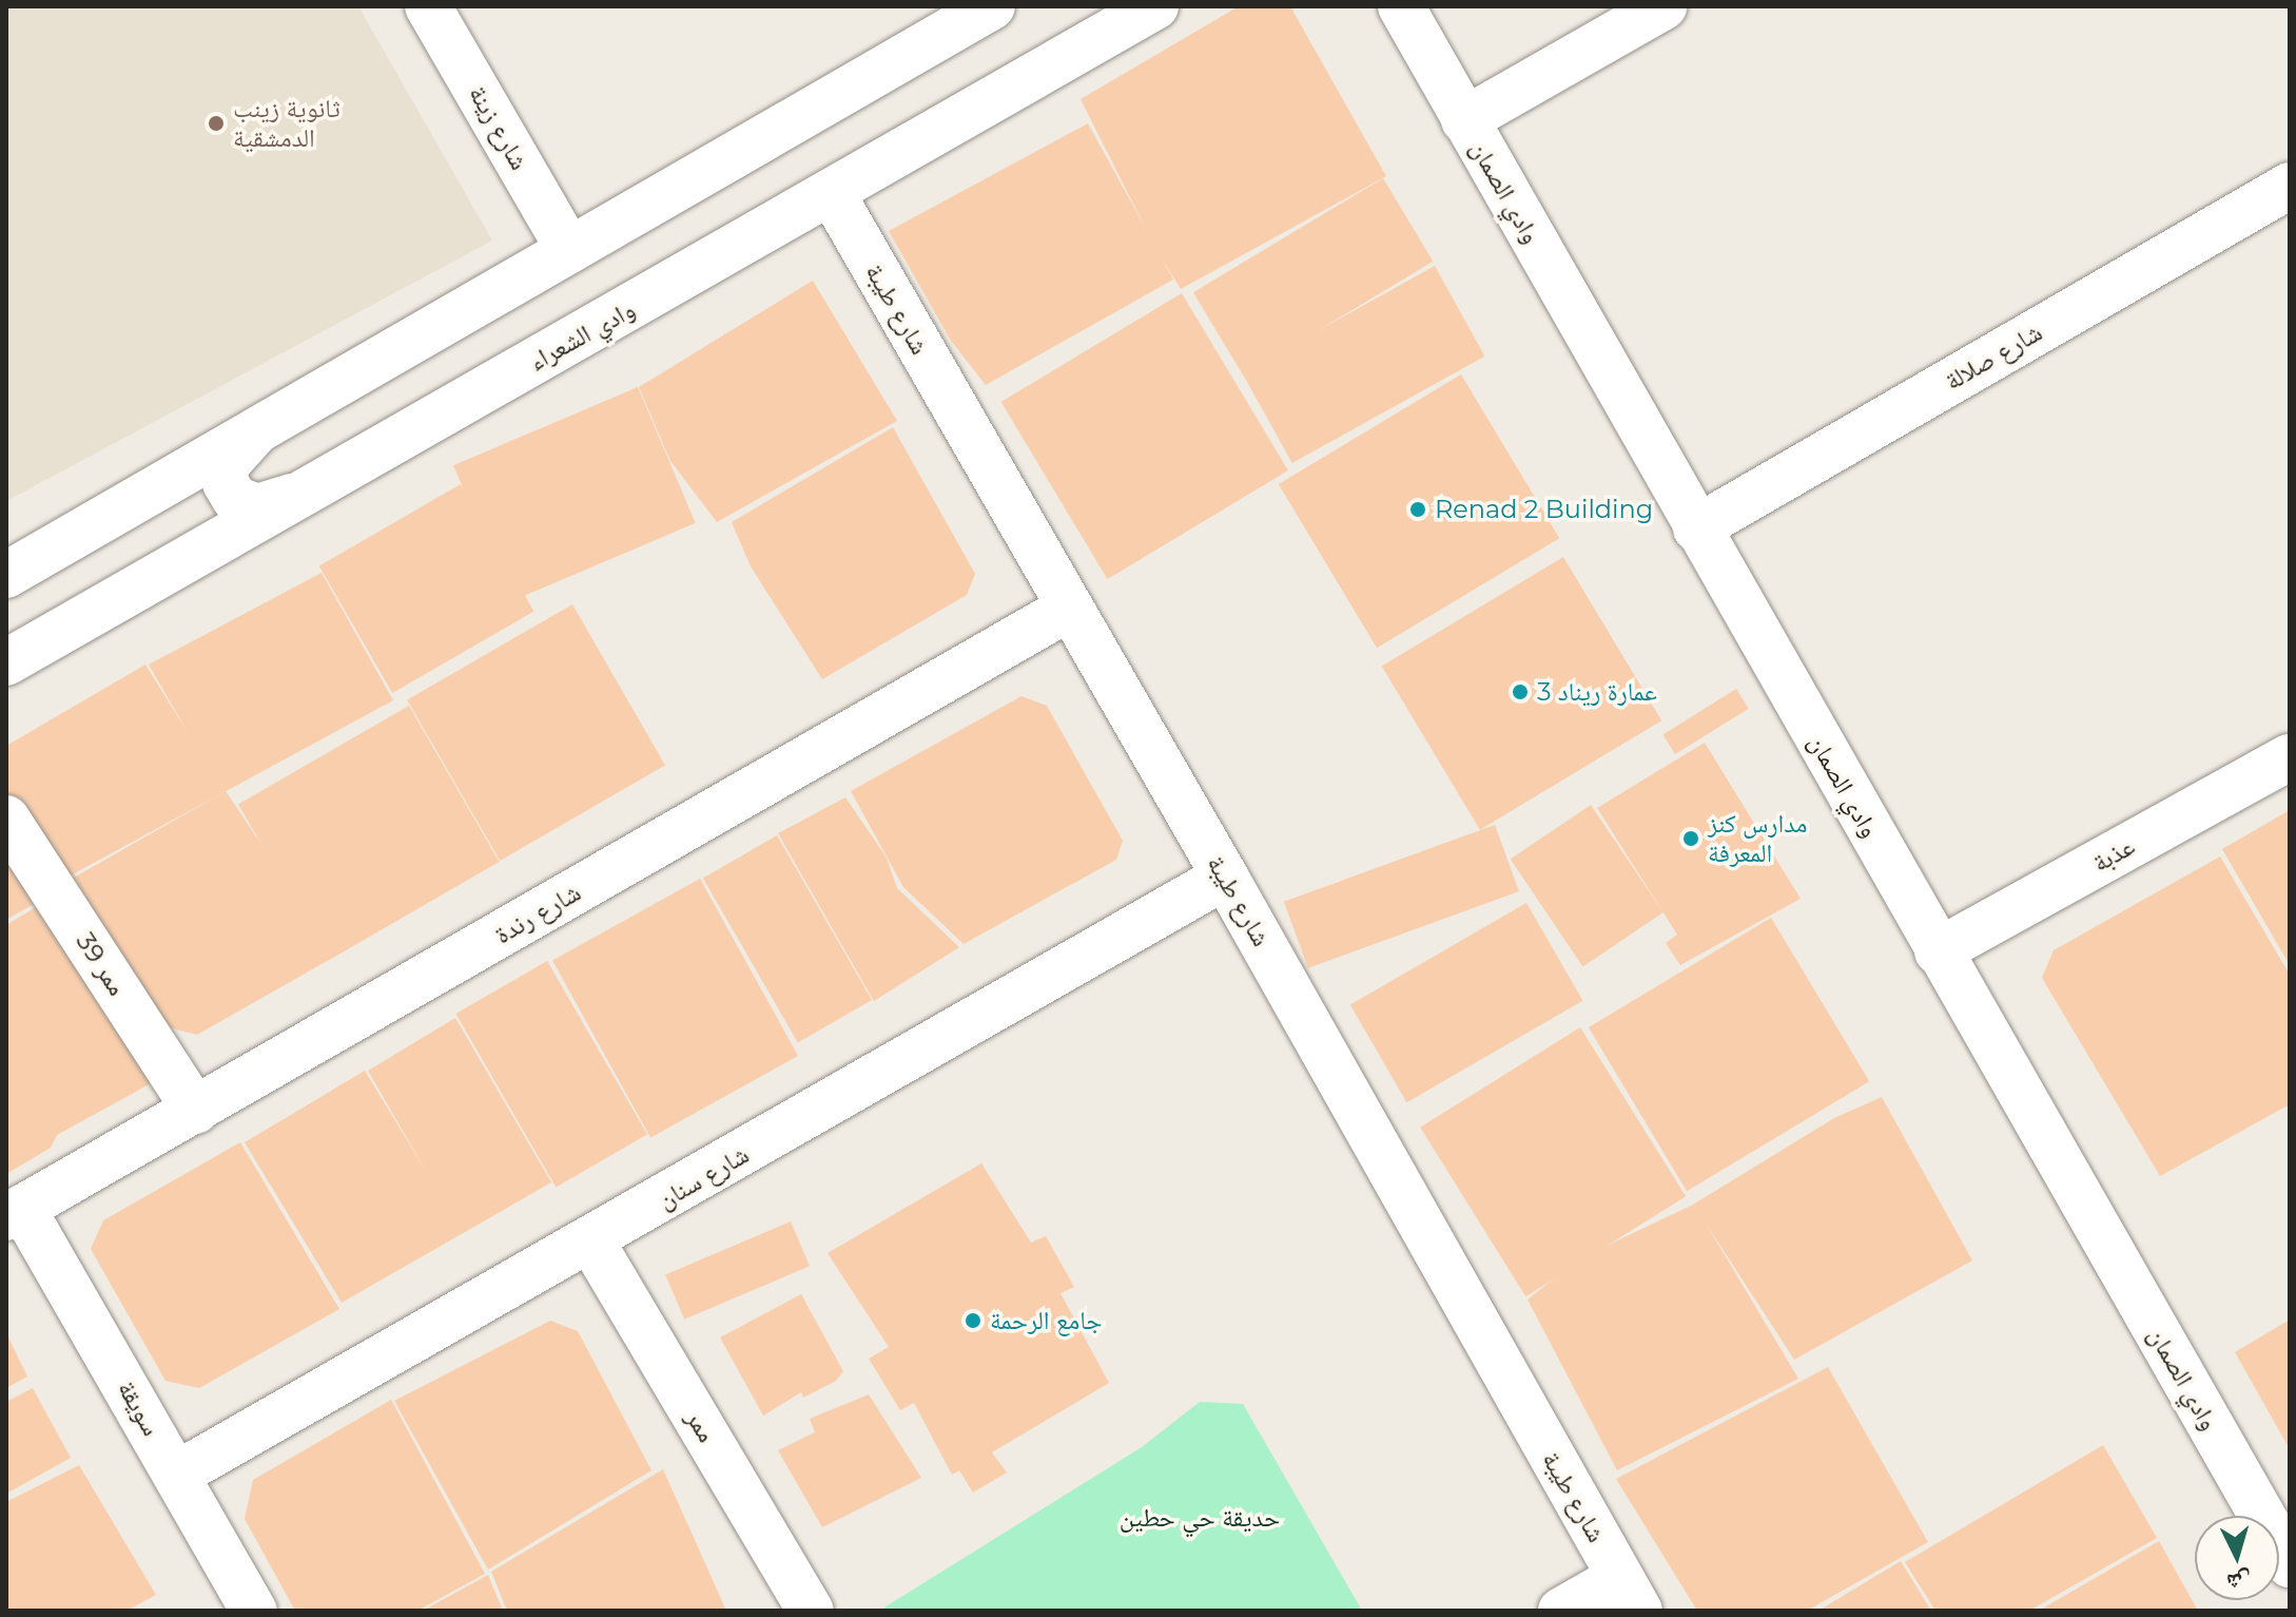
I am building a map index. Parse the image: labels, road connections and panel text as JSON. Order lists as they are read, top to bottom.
{
  "streets": {
    "street": [
      "شارع زينة",
      "وادي الصمان",
      "شارع طيبة",
      "وادي الشعراء",
      "شارع صلالة",
      "عذبة",
      "شارع رندة",
      "ممر 39",
      "شارع سنان",
      "سويقة",
      "ممر"
    ]
  },
  "crossings": [
    ["وادي الصمان", "شارع صلالة"],
    ["وادي الصمان", "عذبة"],
    ["شارع طيبة", "وادي الشعراء"],
    ["شارع طيبة", "شارع رندة"],
    ["شارع طيبة", "شارع سنان"],
    ["شارع رندة", "ممر 39"],
    ["شارع رندة", "سويقة"],
    ["شارع سنان", "سويقة"],
    ["شارع سنان", "ممر"]
  ],
  "parks": ["حديقة حي حطين"],
  "places": [
    "ثانوية زينب الدمشقية",
    "Renad 2 Building",
    "عمارة ريناد 3",
    "مدارس كنز المعرفة",
    "جامع الرحمة"
  ],
  "north": "bottom"
}
